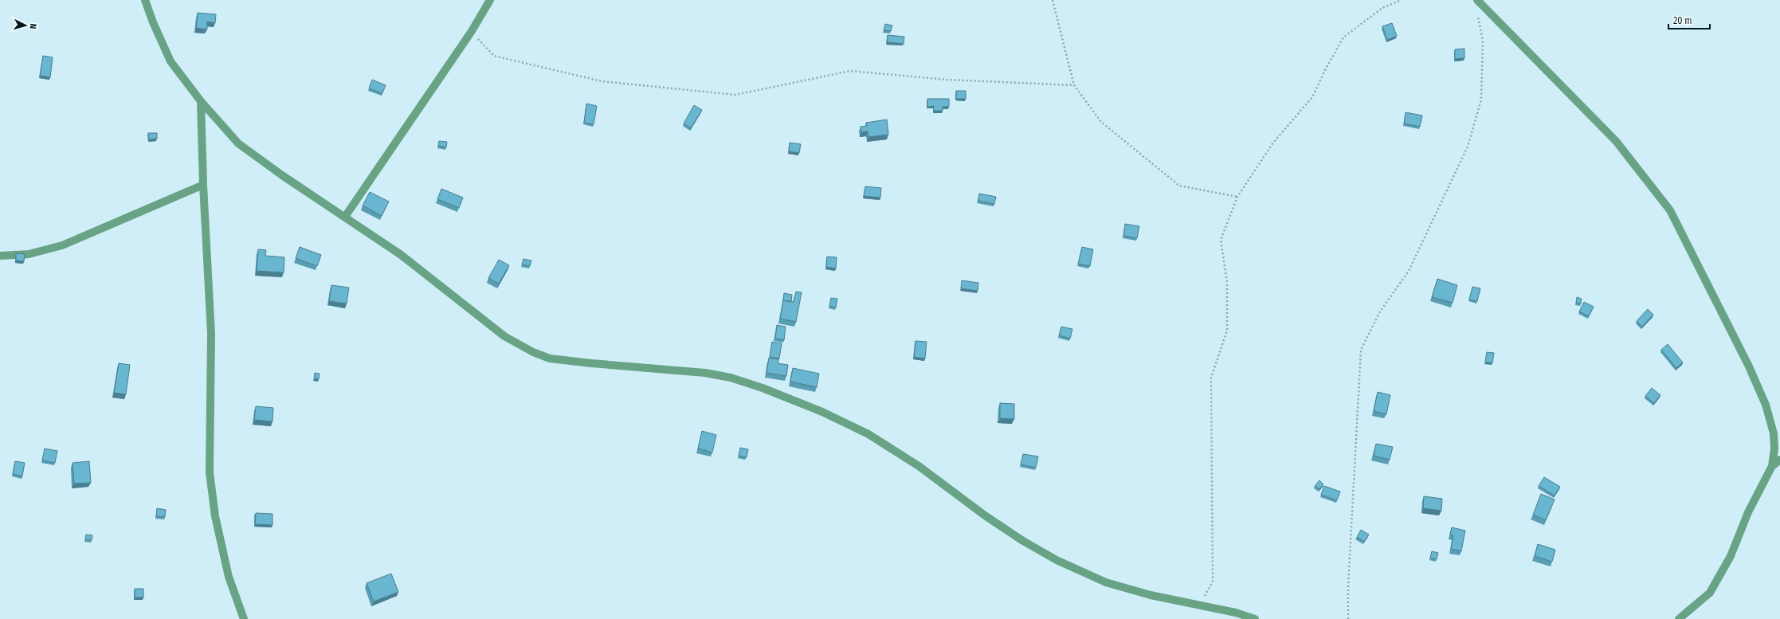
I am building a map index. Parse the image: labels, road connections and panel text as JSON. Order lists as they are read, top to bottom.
{
  "scale_bar": "20 m",
  "north": "right"
}
